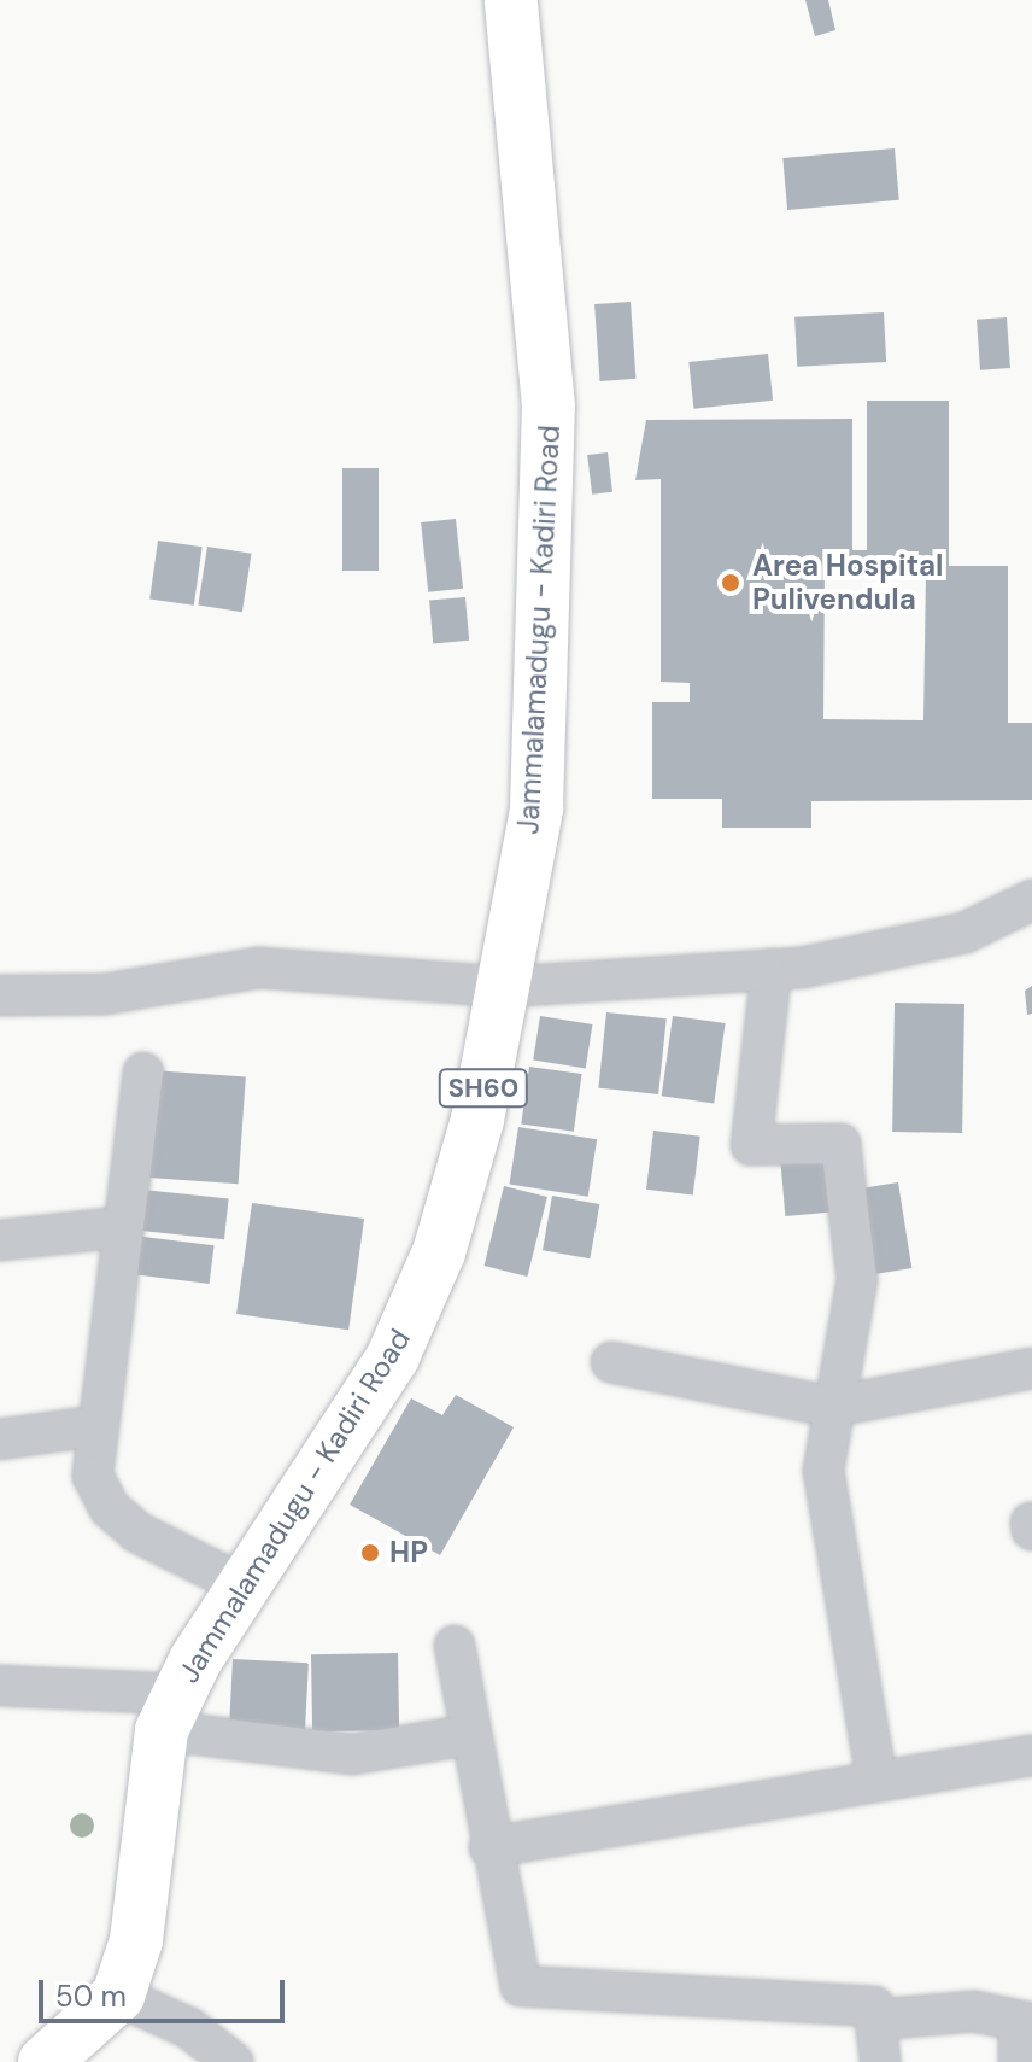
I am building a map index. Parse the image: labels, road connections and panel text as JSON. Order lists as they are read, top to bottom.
{
  "streets": {
    "main road": ["Jammalamadugu - Kadiri Road", "SH60"]
  },
  "places": ["Area Hospital Pulivendula", "HP"],
  "scale_bar": "50 m"
}
